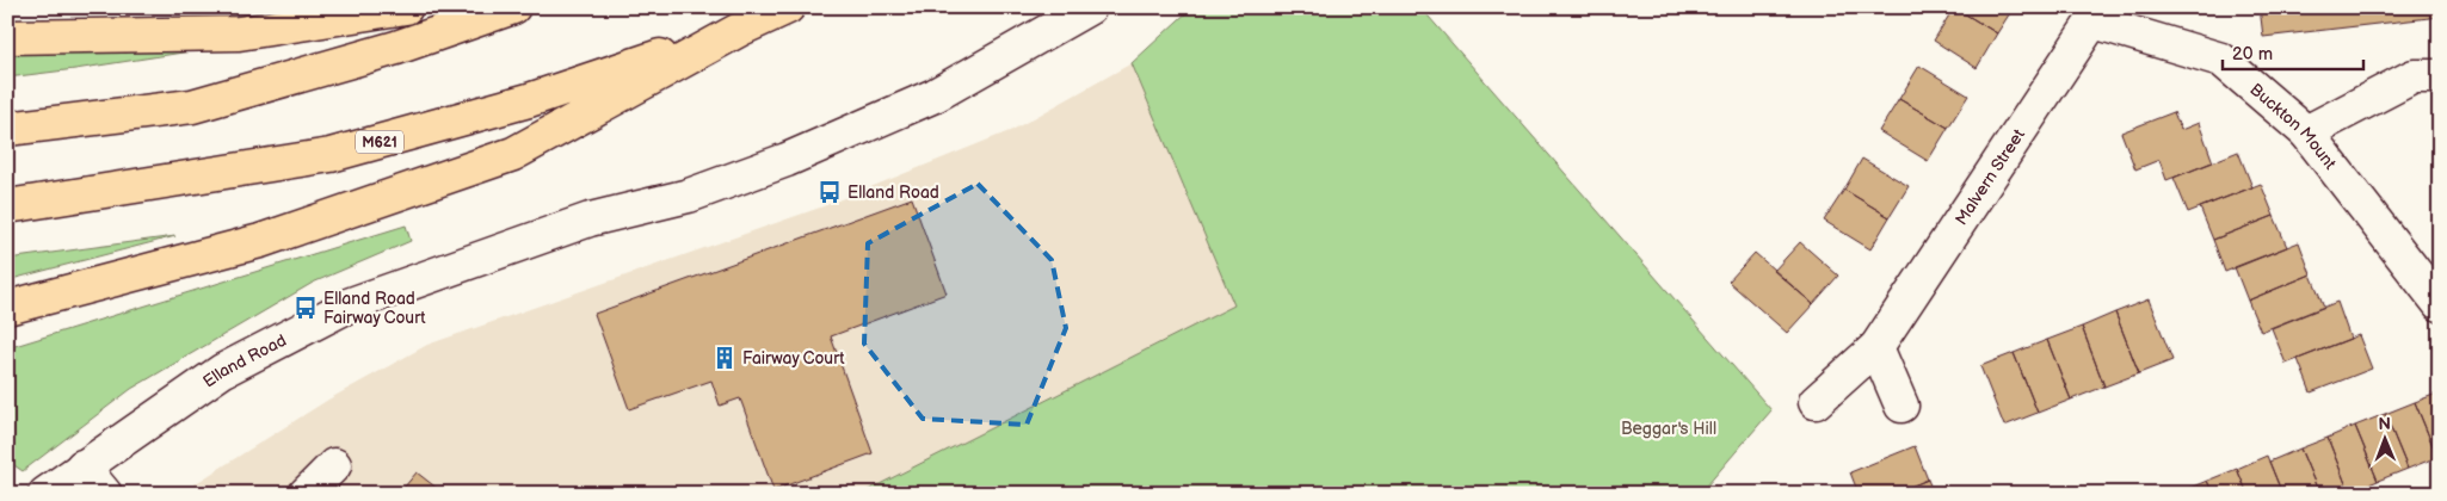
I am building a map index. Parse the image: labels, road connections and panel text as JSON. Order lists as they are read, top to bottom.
{
  "streets": {
    "highway": ["M621"],
    "street": ["Buckton Mount", "Malvern Street", "Elland Road"]
  },
  "crossings": [
    ["Buckton Mount", "Malvern Street"]
  ],
  "parks": ["Beggar's Hill"],
  "places": {
    "bus stop": ["Elland Road", "Elland Road Fairway Court"],
    "building": ["Fairway Court"]
  },
  "scale_bar": "20 m",
  "north": "top"
}
